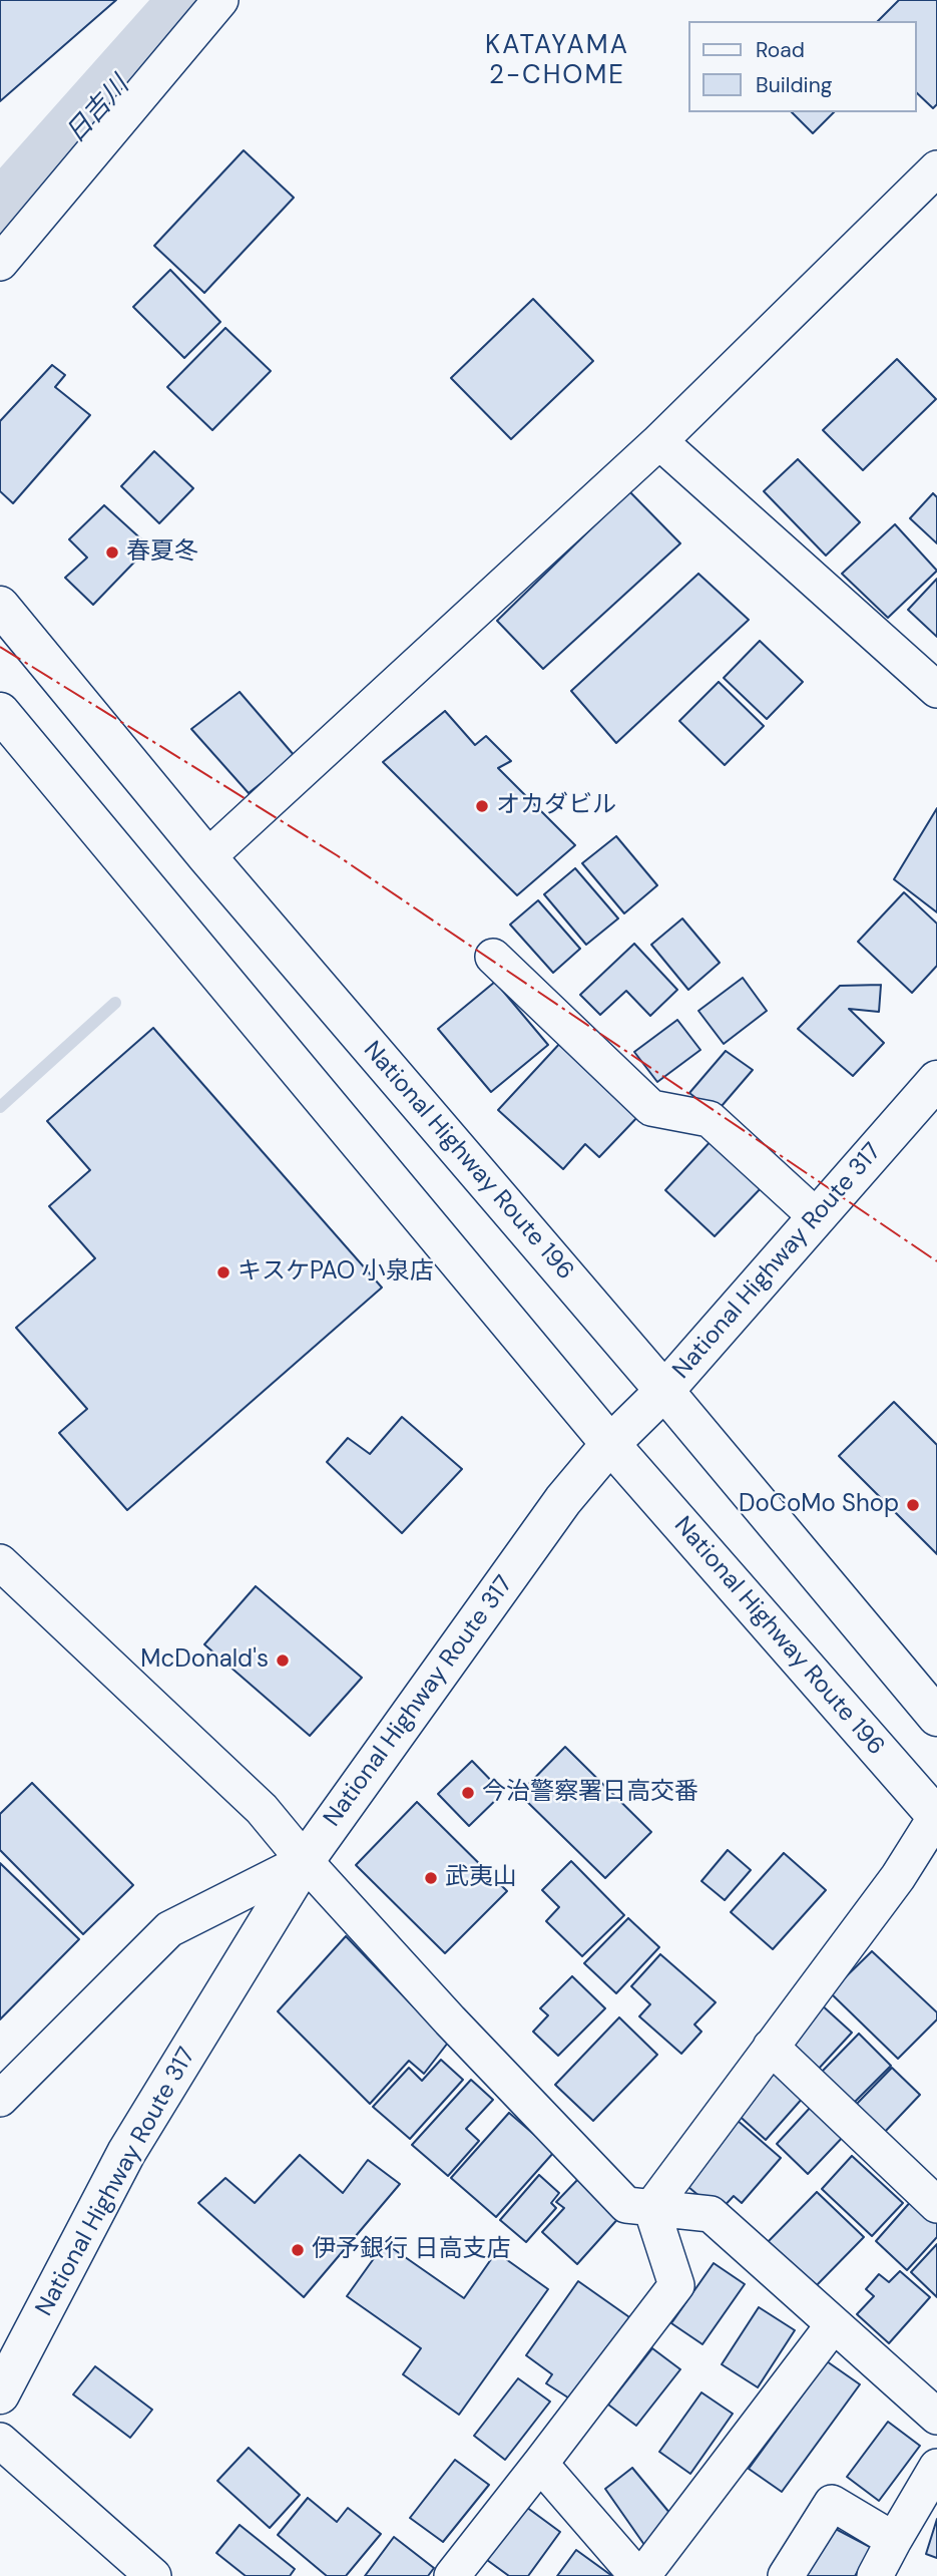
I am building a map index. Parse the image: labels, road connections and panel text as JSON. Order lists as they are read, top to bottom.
{
  "streets": {
    "highway": ["National Highway Route 196", "National Highway Route 317"]
  },
  "crossings": [
    ["National Highway Route 196", "National Highway Route 317"]
  ],
  "districts": ["KATAYAMA 2-CHOME"],
  "water": ["日吉川"],
  "places": [
    "春夏冬",
    "オカダビル",
    "キスケPAO 小泉店",
    "DoCoMo Shop",
    "McDonald's",
    "今治警察署日高交番",
    "武夷山",
    "伊予銀行 日高支店"
  ],
  "legend": ["Road", "Building"]
}
